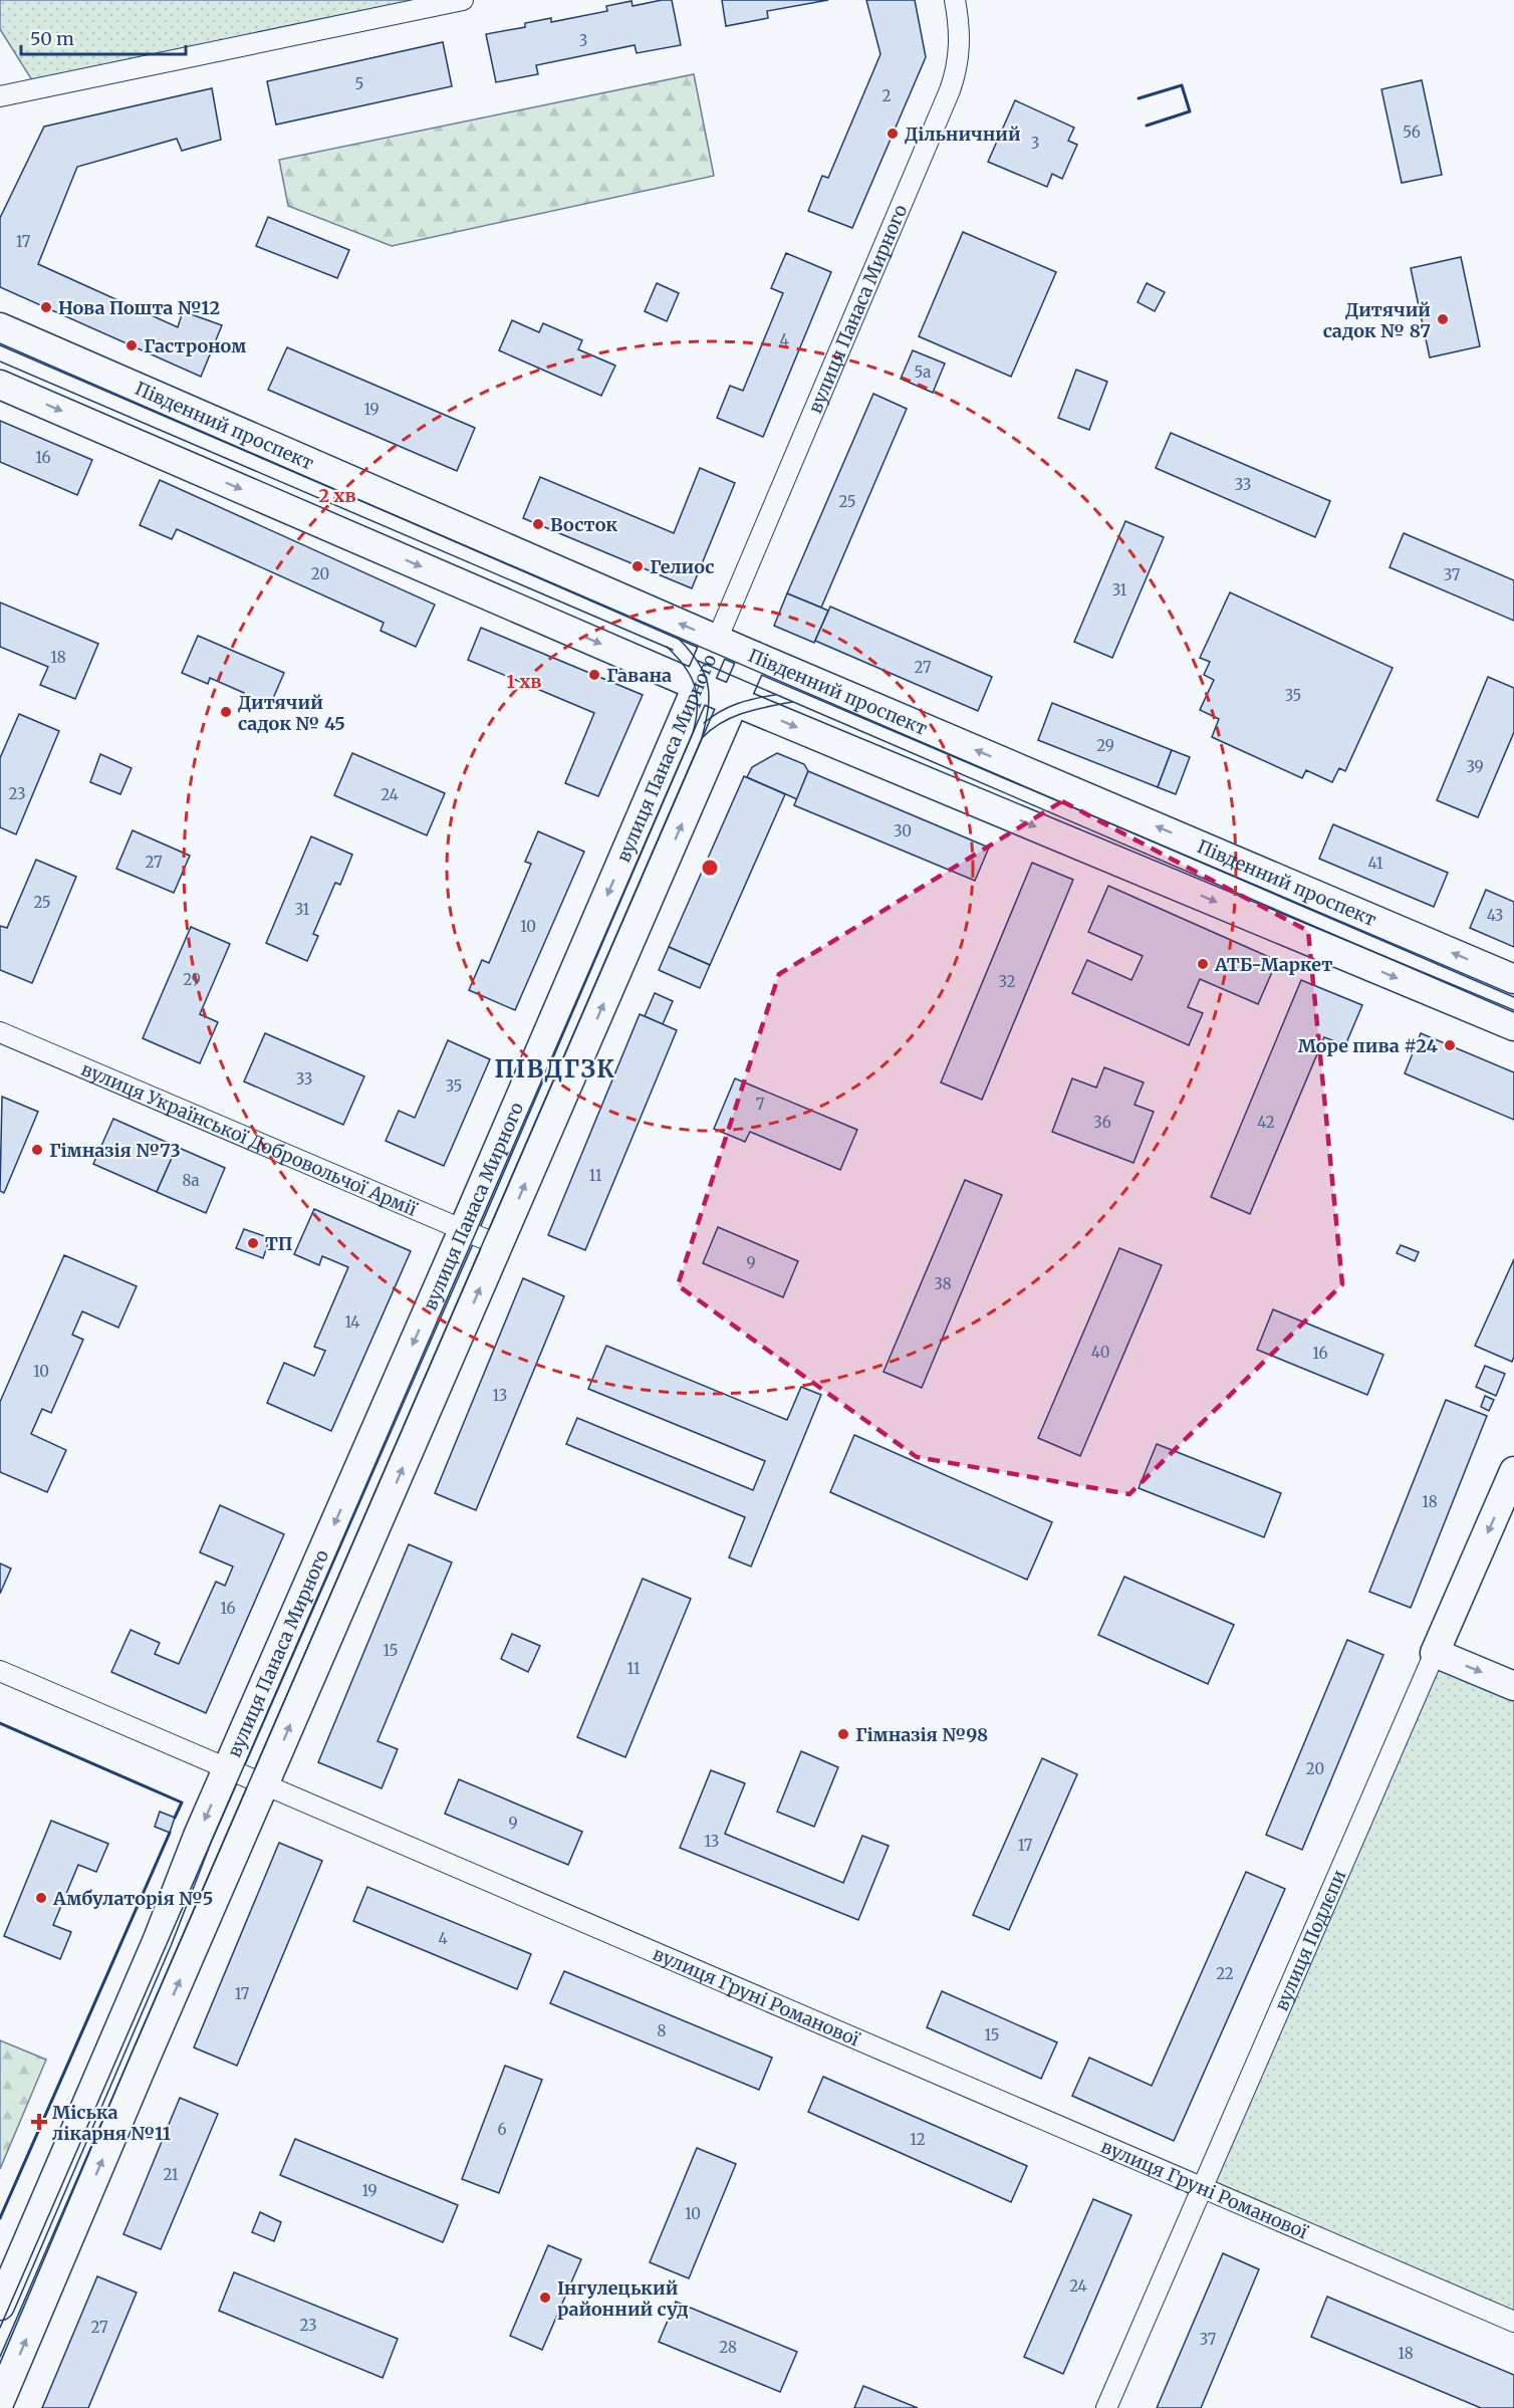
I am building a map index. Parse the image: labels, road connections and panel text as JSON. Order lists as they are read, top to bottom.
{
  "streets": {
    "main road": ["вулиця Панаса Мирного", "Південний проспект", "вулиця Подлєпи"],
    "street": ["вулиця Української Добровольчої Армії", "вулиця Груні Романової"]
  },
  "crossings": [
    ["вулиця Панаса Мирного", "Південний проспект"],
    ["вулиця Панаса Мирного", "вулиця Української Добровольчої Армії"],
    ["вулиця Панаса Мирного", "вулиця Груні Романової"],
    ["вулиця Подлєпи", "вулиця Груні Романової"]
  ],
  "one_way": ["вулиця Панаса Мирного"],
  "districts": ["ПІВДГЗК"],
  "places": {
    "other": [
      "Дільничний",
      "Нова Пошта №12",
      "Дитячий садок № 87",
      "Гастроном",
      "Восток",
      "Гелиос",
      "Гавана",
      "Дитячий садок № 45",
      "АТБ-Маркет",
      "Море пива #24",
      "Гімназія №73",
      "ТП",
      "Гімназія №98",
      "Амбулаторія №5",
      "Інгулецький районний суд"
    ],
    "health": ["Міська лікарня №11"]
  },
  "house_numbers": [
    "3",
    "5",
    "2",
    "56",
    "3",
    "17",
    "4",
    "5а",
    "19",
    "16",
    "33",
    "25",
    "20",
    "37",
    "31",
    "18",
    "27",
    "35",
    "29",
    "39",
    "23",
    "24",
    "30",
    "27",
    "41",
    "25",
    "31",
    "43",
    "10",
    "29",
    "32",
    "33",
    "35",
    "7",
    "36",
    "42",
    "11",
    "8а",
    "9",
    "38",
    "14",
    "40",
    "16",
    "10",
    "13",
    "18",
    "16",
    "15",
    "11",
    "20",
    "9",
    "13",
    "17",
    "4",
    "22",
    "17",
    "8",
    "15",
    "6",
    "12",
    "21",
    "19",
    "10",
    "24",
    "23",
    "27",
    "37",
    "28",
    "18"
  ],
  "scale_bar": "50 m",
  "rings": ["2 хв", "1 хв"]
}
